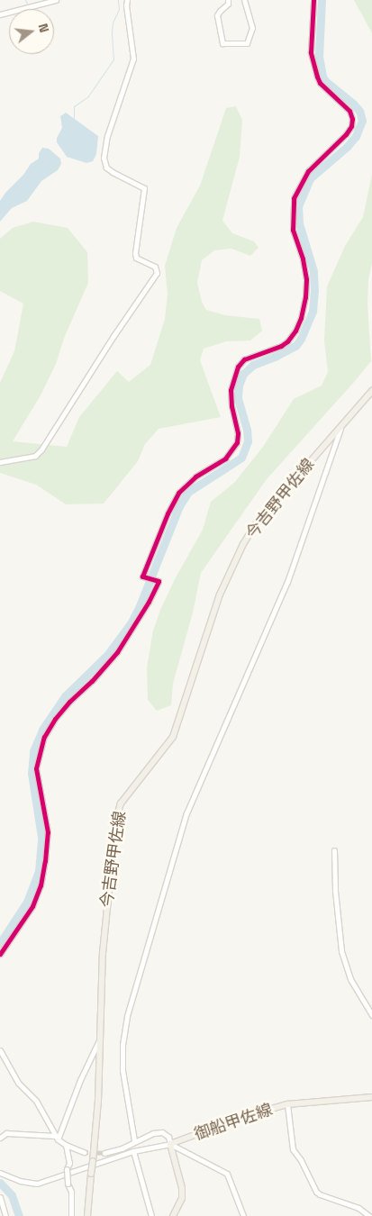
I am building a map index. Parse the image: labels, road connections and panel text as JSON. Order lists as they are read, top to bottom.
{
  "streets": {
    "main road": ["今吉野甲佐線", "御船甲佐線"]
  },
  "north": "right"
}
